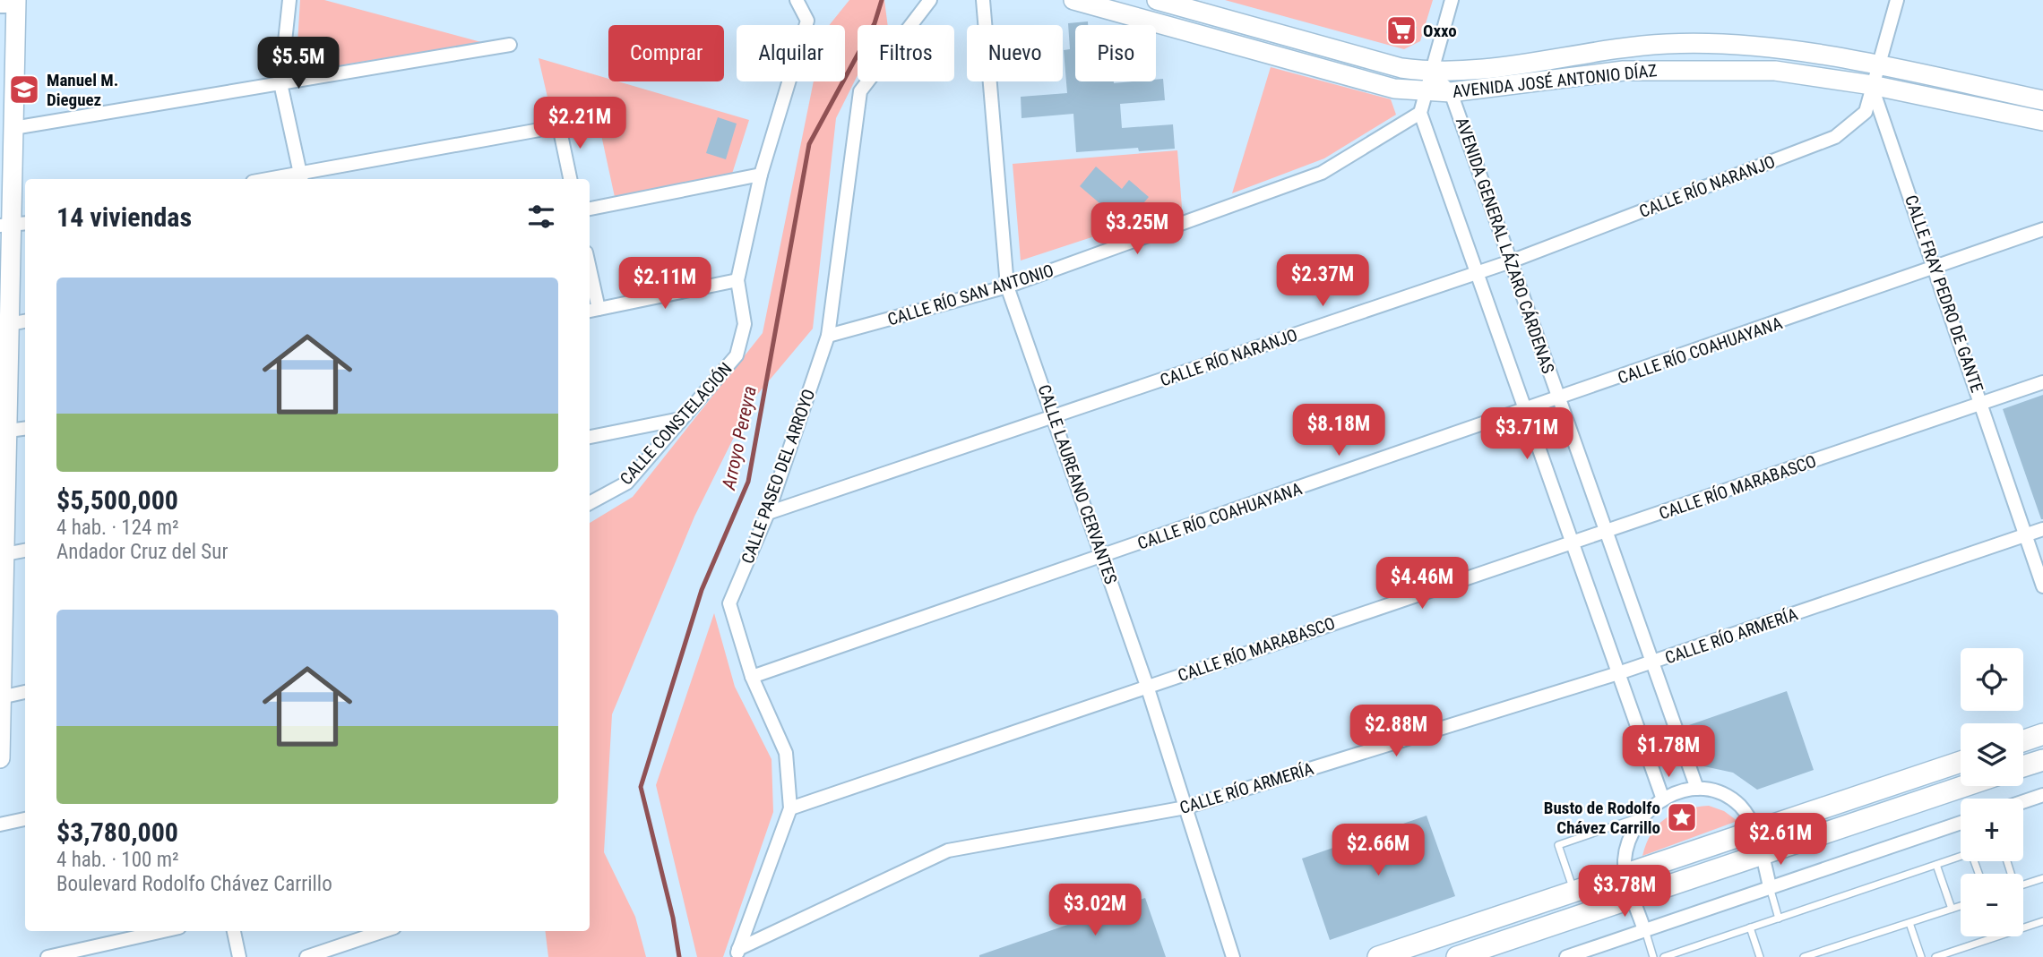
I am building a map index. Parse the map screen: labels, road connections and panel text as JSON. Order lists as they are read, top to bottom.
{
  "streets": {
    "street": [
      "AVENIDA JOSÉ ANTONIO DÍAZ",
      "CALLE RÍO NARANJO",
      "AVENIDA GENERAL LÁZARO CÁRDENAS",
      "CALLE FRAY PEDRO DE GANTE",
      "CALLE RÍO SAN ANTONIO",
      "CALLE RÍO COAHUAYANA",
      "CALLE CONSTELACIÓN",
      "CALLE PASEO DEL ARROYO",
      "CALLE LAUREANO CERVANTES",
      "CALLE RÍO MARABASCO",
      "CALLE RÍO ARMERÍA"
    ]
  },
  "crossings": [
    ["AVENIDA JOSÉ ANTONIO DÍAZ", "CALLE RÍO NARANJO"],
    ["AVENIDA JOSÉ ANTONIO DÍAZ", "AVENIDA GENERAL LÁZARO CÁRDENAS"],
    ["AVENIDA JOSÉ ANTONIO DÍAZ", "CALLE FRAY PEDRO DE GANTE"],
    ["CALLE RÍO NARANJO", "AVENIDA GENERAL LÁZARO CÁRDENAS"],
    ["CALLE RÍO NARANJO", "CALLE FRAY PEDRO DE GANTE"],
    ["CALLE RÍO NARANJO", "CALLE PASEO DEL ARROYO"],
    ["CALLE RÍO NARANJO", "CALLE LAUREANO CERVANTES"],
    ["AVENIDA GENERAL LÁZARO CÁRDENAS", "CALLE RÍO SAN ANTONIO"],
    ["AVENIDA GENERAL LÁZARO CÁRDENAS", "CALLE RÍO COAHUAYANA"],
    ["AVENIDA GENERAL LÁZARO CÁRDENAS", "CALLE RÍO MARABASCO"],
    ["AVENIDA GENERAL LÁZARO CÁRDENAS", "CALLE RÍO ARMERÍA"],
    ["CALLE FRAY PEDRO DE GANTE", "CALLE RÍO COAHUAYANA"],
    ["CALLE FRAY PEDRO DE GANTE", "CALLE RÍO MARABASCO"],
    ["CALLE FRAY PEDRO DE GANTE", "CALLE RÍO ARMERÍA"],
    ["CALLE RÍO SAN ANTONIO", "CALLE PASEO DEL ARROYO"],
    ["CALLE RÍO SAN ANTONIO", "CALLE LAUREANO CERVANTES"],
    ["CALLE RÍO COAHUAYANA", "CALLE PASEO DEL ARROYO"],
    ["CALLE RÍO COAHUAYANA", "CALLE LAUREANO CERVANTES"],
    ["CALLE PASEO DEL ARROYO", "CALLE RÍO MARABASCO"],
    ["CALLE PASEO DEL ARROYO", "CALLE RÍO ARMERÍA"],
    ["CALLE LAUREANO CERVANTES", "CALLE RÍO MARABASCO"],
    ["CALLE LAUREANO CERVANTES", "CALLE RÍO ARMERÍA"]
  ],
  "water": ["Arroyo Pereyra"],
  "places": {
    "supermarket": ["Oxxo"],
    "school or university": ["Manuel M. Dieguez"],
    "place": ["Busto de Rodolfo Chávez Carrillo"]
  },
  "page": {
    "chip": [
      "Comprar",
      "Alquilar",
      "Filtros",
      "Nuevo",
      "Piso"
    ],
    "price": [
      "$5.5M",
      "$2.21M",
      "$3.25M",
      "$2.37M",
      "$2.11M",
      "$8.18M",
      "$3.71M",
      "$4.46M",
      "$2.88M",
      "$1.78M",
      "$2.61M",
      "$2.66M",
      "$3.78M",
      "$3.02M"
    ],
    "heading": "14 viviendas",
    "list": [
      {
        "name": "$5,500,000",
        "note": "4 hab. · 124 m² · Andador Cruz del Sur"
      },
      {
        "name": "$3,780,000",
        "note": "4 hab. · 100 m² · Boulevard Rodolfo Chávez Carrillo"
      }
    ],
    "map_buttons": ["+", "−"]
  }
}
